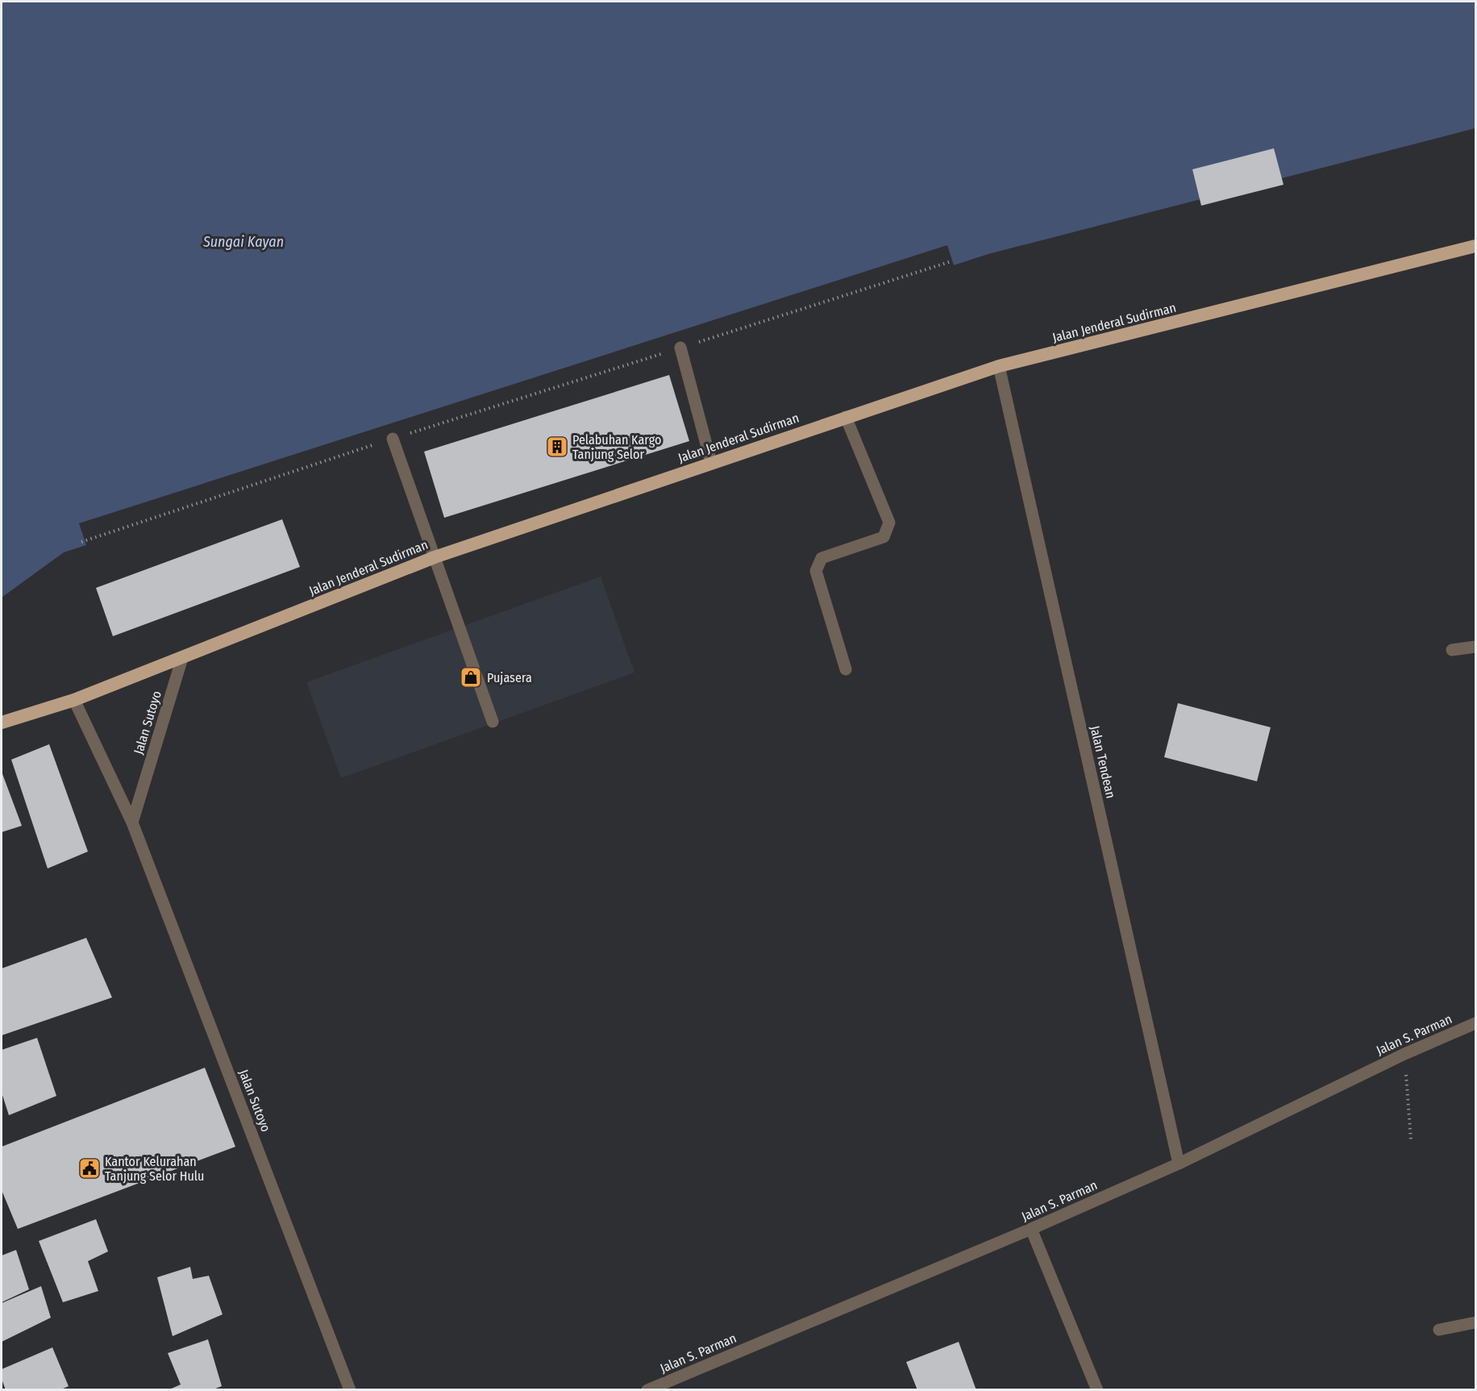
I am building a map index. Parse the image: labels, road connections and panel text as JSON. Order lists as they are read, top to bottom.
{
  "streets": {
    "highway": ["Jalan Jenderal Sudirman"],
    "street": ["Jalan Sutoyo", "Jalan Tendean", "Jalan S. Parman"]
  },
  "crossings": [
    ["Jalan Jenderal Sudirman", "Jalan Sutoyo"],
    ["Jalan Jenderal Sudirman", "Jalan Tendean"],
    ["Jalan Tendean", "Jalan S. Parman"]
  ],
  "water": ["Sungai Kayan"],
  "places": {
    "building": ["Pelabuhan Kargo Tanjung Selor"],
    "shop": ["Pujasera"],
    "public building": ["Kantor Kelurahan Tanjung Selor Hulu"]
  }
}
